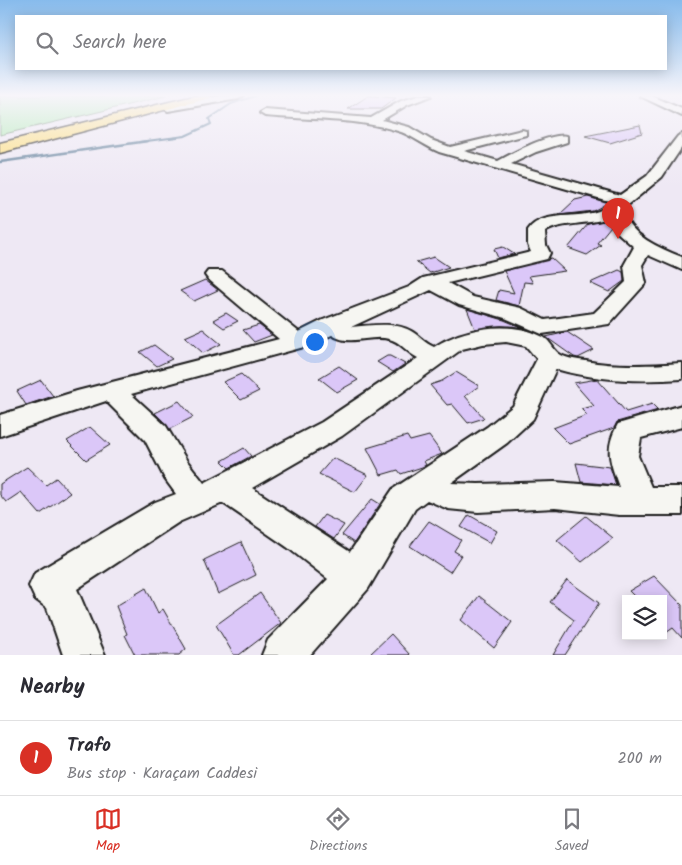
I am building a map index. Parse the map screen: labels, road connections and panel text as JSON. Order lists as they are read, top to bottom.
{
  "page": {
    "search": "Search here",
    "pins": "1",
    "heading": "Nearby",
    "list": [
      {
        "mark": "1",
        "name": "Trafo",
        "note": "Bus stop · Karaçam Caddesi",
        "value": "200 m"
      }
    ],
    "nav": ["Map", "Directions", "Saved"]
  }
}
